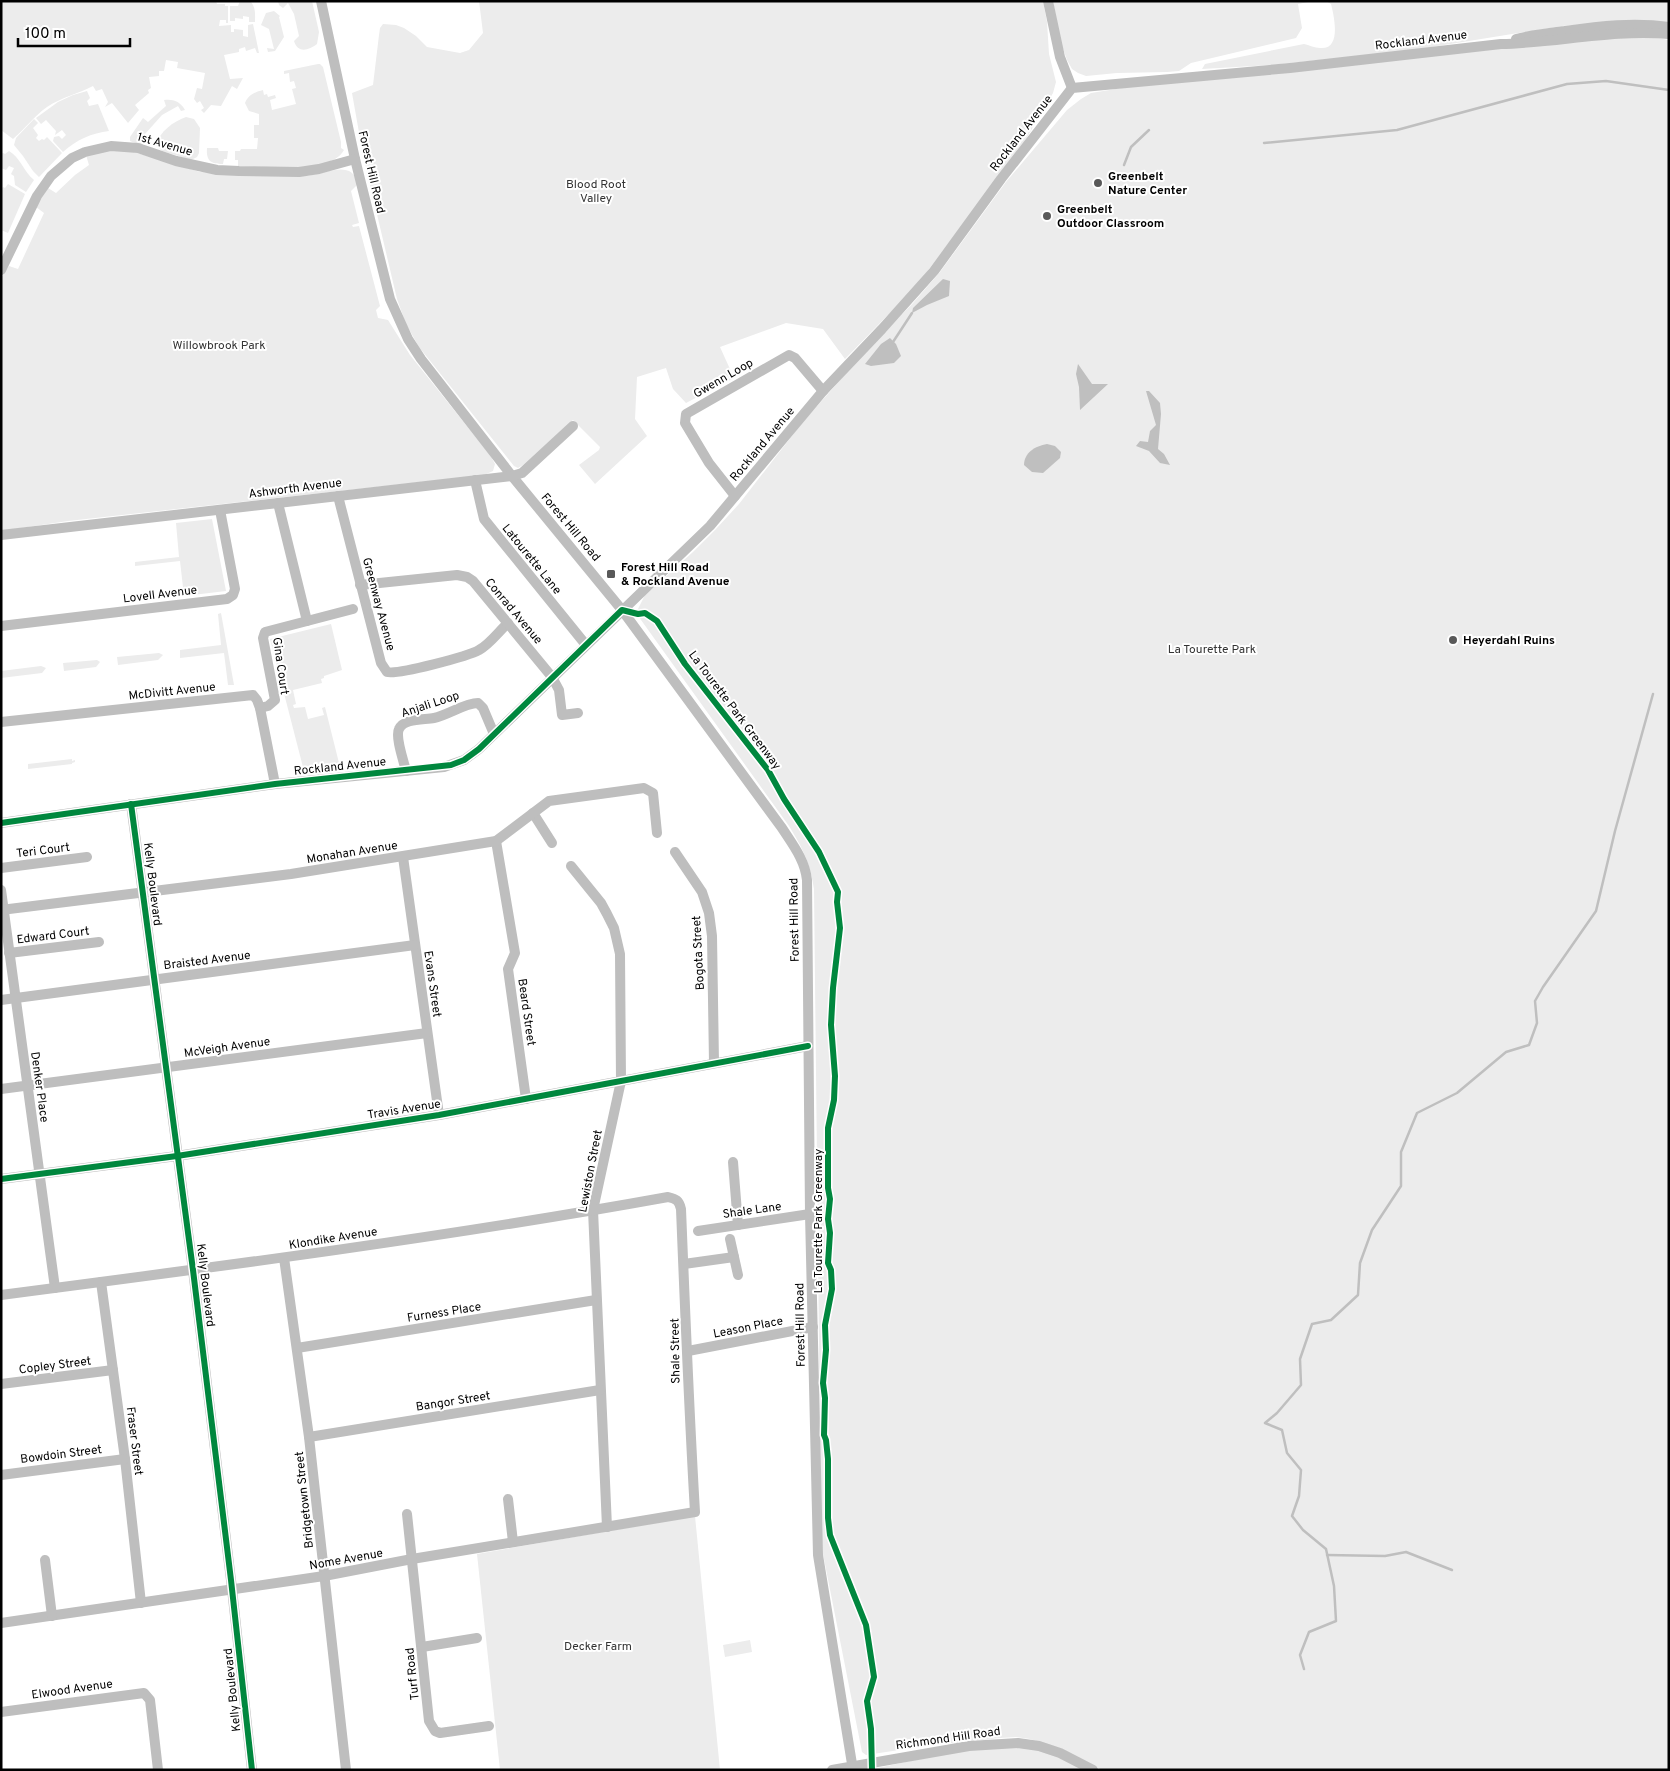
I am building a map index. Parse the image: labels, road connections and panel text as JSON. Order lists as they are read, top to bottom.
{
  "streets": {
    "street": [
      "Rockland Avenue",
      "1st Avenue",
      "Forest Hill Road",
      "Gwenn Loop",
      "Ashworth Avenue",
      "Latourette Lane",
      "Lovell Avenue",
      "Greenway Avenue",
      "Conrad Avenue",
      "Gina Court",
      "McDivitt Avenue",
      "Anjali Loop",
      "Teri Court",
      "Monahan Avenue",
      "Kelly Boulevard",
      "Edward Court",
      "Bogota Street",
      "Braisted Avenue",
      "Evans Street",
      "Beard Street",
      "McVeigh Avenue",
      "Denker Place",
      "Travis Avenue",
      "Lewiston Street",
      "Shale Lane",
      "Klondike Avenue",
      "Furness Place",
      "Leason Place",
      "Shale Street",
      "Copley Street",
      "Bangor Street",
      "Fraser Street",
      "Bowdoin Street",
      "Bridgetown Street",
      "Nome Avenue",
      "Turf Road",
      "Elwood Avenue",
      "Richmond Hill Road"
    ],
    "cycle path": ["La Tourette Park Greenway"]
  },
  "crossings": [
    ["Rockland Avenue", "Forest Hill Road"],
    ["Rockland Avenue", "Gwenn Loop"],
    ["Rockland Avenue", "Latourette Lane"],
    ["Rockland Avenue", "Conrad Avenue"],
    ["Rockland Avenue", "Anjali Loop"],
    ["Rockland Avenue", "Kelly Boulevard"],
    ["1st Avenue", "Forest Hill Road"],
    ["Forest Hill Road", "Ashworth Avenue"],
    ["Forest Hill Road", "Travis Avenue"],
    ["Forest Hill Road", "Shale Lane"],
    ["Forest Hill Road", "Leason Place"],
    ["Forest Hill Road", "Richmond Hill Road"],
    ["Ashworth Avenue", "Latourette Lane"],
    ["Ashworth Avenue", "Lovell Avenue"],
    ["Ashworth Avenue", "Greenway Avenue"],
    ["Greenway Avenue", "Conrad Avenue"],
    ["Gina Court", "McDivitt Avenue"],
    ["Monahan Avenue", "Kelly Boulevard"],
    ["Monahan Avenue", "Evans Street"],
    ["Monahan Avenue", "Beard Street"],
    ["Monahan Avenue", "Denker Place"],
    ["Kelly Boulevard", "Braisted Avenue"],
    ["Kelly Boulevard", "McVeigh Avenue"],
    ["Kelly Boulevard", "Travis Avenue"],
    ["Kelly Boulevard", "Klondike Avenue"],
    ["Kelly Boulevard", "Nome Avenue"],
    ["Edward Court", "Denker Place"],
    ["Bogota Street", "Travis Avenue"],
    ["Braisted Avenue", "Evans Street"],
    ["Braisted Avenue", "Denker Place"],
    ["Evans Street", "McVeigh Avenue"],
    ["Evans Street", "Travis Avenue"],
    ["Beard Street", "Travis Avenue"],
    ["McVeigh Avenue", "Denker Place"],
    ["Denker Place", "Travis Avenue"],
    ["Denker Place", "Klondike Avenue"],
    ["Travis Avenue", "Lewiston Street"],
    ["Lewiston Street", "Klondike Avenue"],
    ["Lewiston Street", "Furness Place"],
    ["Lewiston Street", "Bangor Street"],
    ["Lewiston Street", "Nome Avenue"],
    ["Klondike Avenue", "Shale Street"],
    ["Klondike Avenue", "Fraser Street"],
    ["Klondike Avenue", "Bridgetown Street"],
    ["Furness Place", "Bridgetown Street"],
    ["Leason Place", "Shale Street"],
    ["Shale Street", "Nome Avenue"],
    ["Copley Street", "Fraser Street"],
    ["Bangor Street", "Bridgetown Street"],
    ["Fraser Street", "Bowdoin Street"],
    ["Fraser Street", "Nome Avenue"],
    ["Bridgetown Street", "Nome Avenue"],
    ["Nome Avenue", "Turf Road"]
  ],
  "parks": [
    "Blood Root Valley",
    "Willowbrook Park",
    "La Tourette Park",
    "Decker Farm"
  ],
  "places": {
    "other": ["Greenbelt Nature Center", "Greenbelt Outdoor Classroom", "Heyerdahl Ruins"],
    "transit": ["Forest Hill Road & Rockland Avenue"]
  },
  "scale_bar": "100 m"
}
